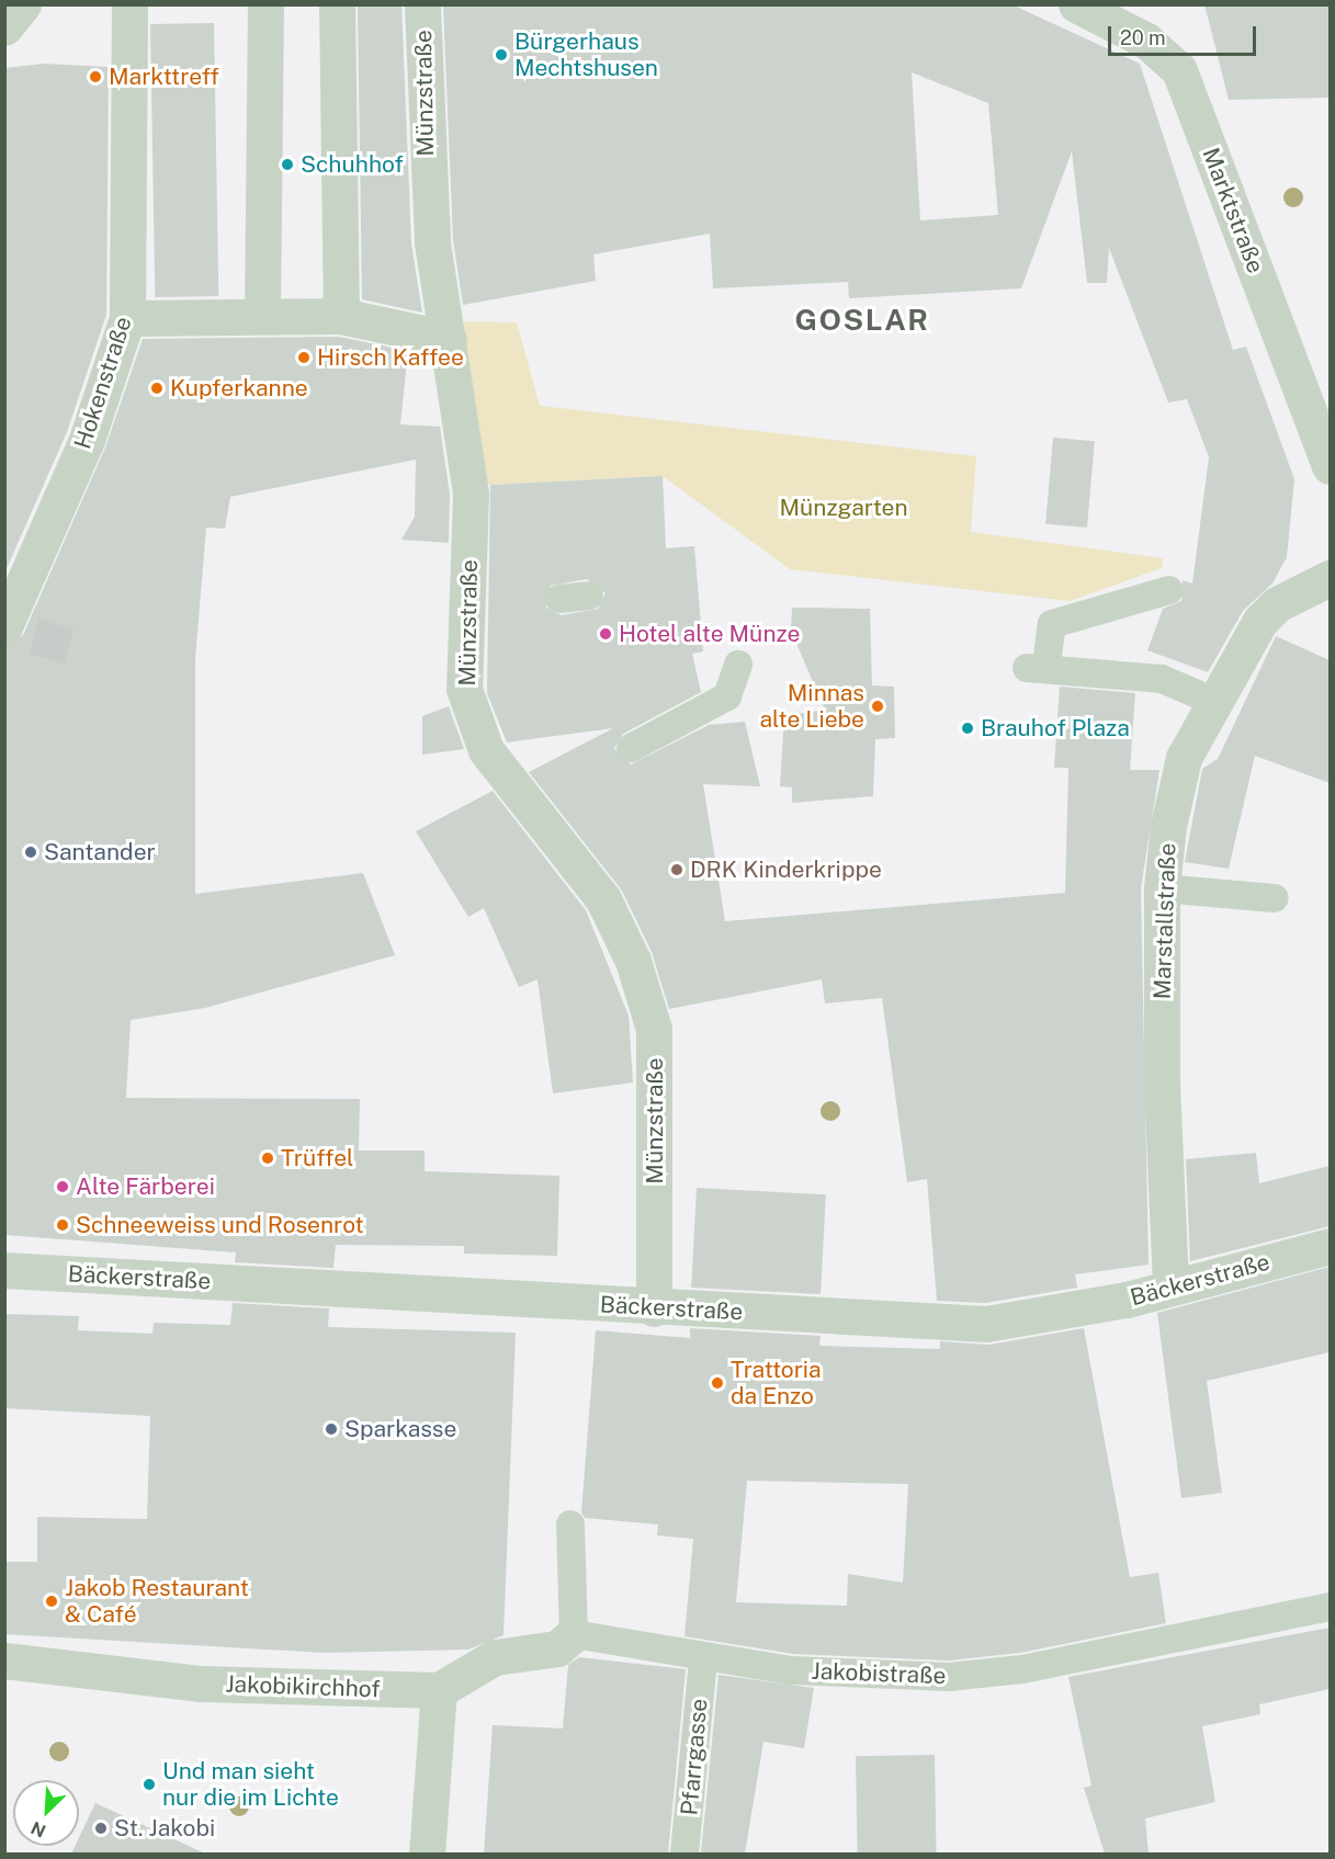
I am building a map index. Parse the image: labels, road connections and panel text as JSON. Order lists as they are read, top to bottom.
{
  "streets": {
    "street": [
      "Münzstraße",
      "Marktstraße",
      "Hokenstraße",
      "Marstallstraße",
      "Bäckerstraße",
      "Jakobikirchhof"
    ],
    "lane": ["Jakobistraße", "Pfarrgasse"]
  },
  "crossings": [
    ["Münzstraße", "Bäckerstraße"],
    ["Marstallstraße", "Bäckerstraße"],
    ["Jakobistraße", "Pfarrgasse"]
  ],
  "districts": ["GOSLAR"],
  "parks": ["Münzgarten"],
  "places": [
    "Bürgerhaus Mechtshusen",
    "Markttreff",
    "Schuhhof",
    "Hirsch Kaffee",
    "Kupferkanne",
    "Hotel alte Münze",
    "Minnas alte Liebe",
    "Brauhof Plaza",
    "Santander",
    "DRK Kinderkrippe",
    "Trüffel",
    "Alte Färberei",
    "Schneeweiss und Rosenrot",
    "Trattoria da Enzo",
    "Sparkasse",
    "Jakob Restaurant & Café",
    "Und man sieht nur die im Lichte",
    "St. Jakobi"
  ],
  "scale_bar": "20 m",
  "north": "bottom left"
}
